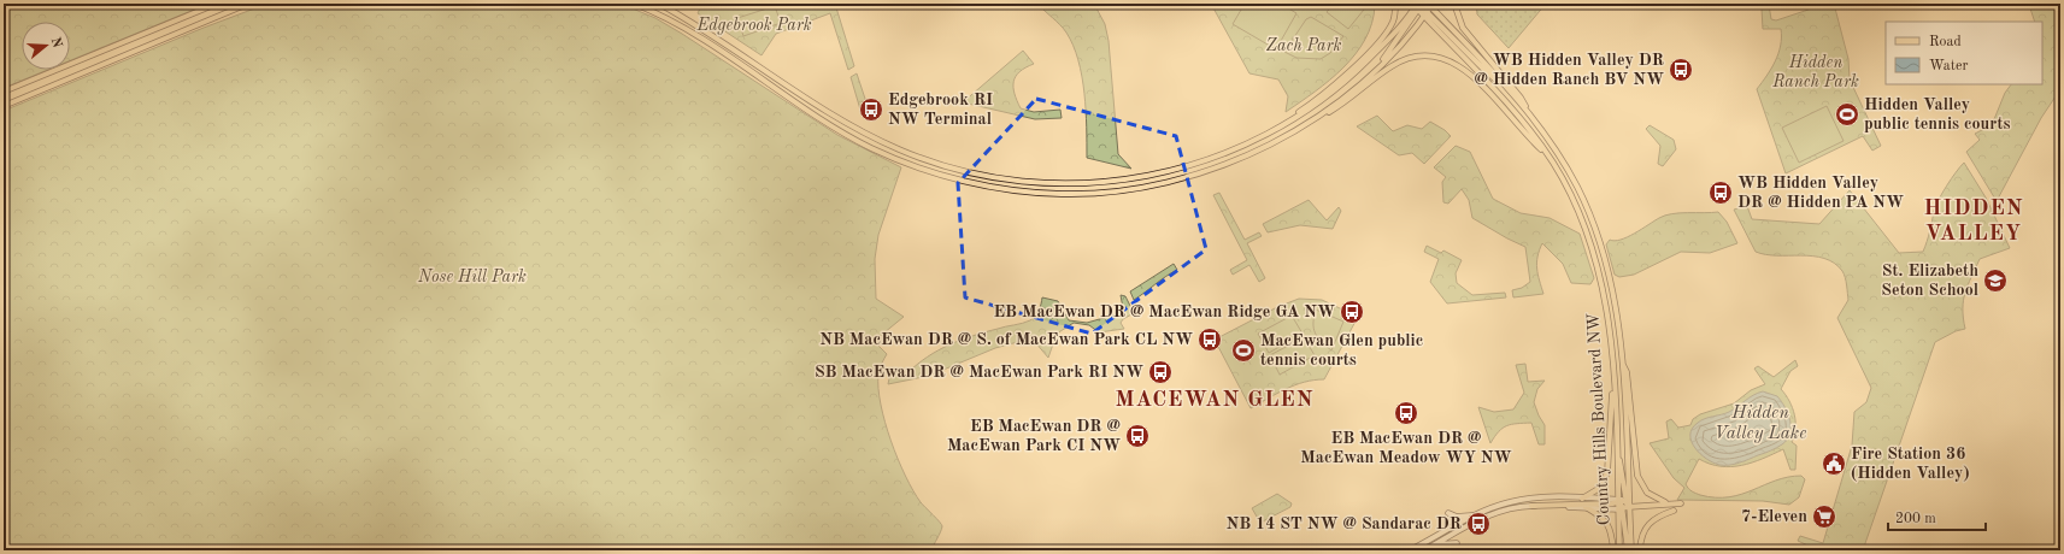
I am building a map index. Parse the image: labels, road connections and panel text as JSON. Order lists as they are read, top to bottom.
{
  "streets": {
    "main road": ["Country Hills Boulevard NW"]
  },
  "districts": ["HIDDEN VALLEY", "MACEWAN GLEN"],
  "water": ["Hidden Valley Lake"],
  "parks": [
    "Edgebrook Park",
    "Zach Park",
    "Hidden Ranch Park",
    "Nose Hill Park"
  ],
  "places": {
    "bus stop": [
      "WB Hidden Valley DR @ Hidden Ranch BV NW",
      "Edgebrook RI NW Terminal",
      "WB Hidden Valley DR @ Hidden PA NW",
      "EB MacEwan DR @ MacEwan Ridge GA NW",
      "NB MacEwan DR @ S. of MacEwan Park CL NW",
      "SB MacEwan DR @ MacEwan Park RI NW",
      "EB MacEwan DR @ MacEwan Meadow WY NW",
      "EB MacEwan DR @ MacEwan Park CI NW",
      "NB 14 ST NW @ Sandarac DR"
    ],
    "sports": ["Hidden Valley public tennis courts", "MacEwan Glen public tennis courts"],
    "school or university": ["St. Elizabeth Seton School"],
    "public building": ["Fire Station 36 (Hidden Valley)"],
    "supermarket": ["7-Eleven"]
  },
  "legend": ["Road", "Water"],
  "scale_bar": "200 m",
  "north": "right"
}
